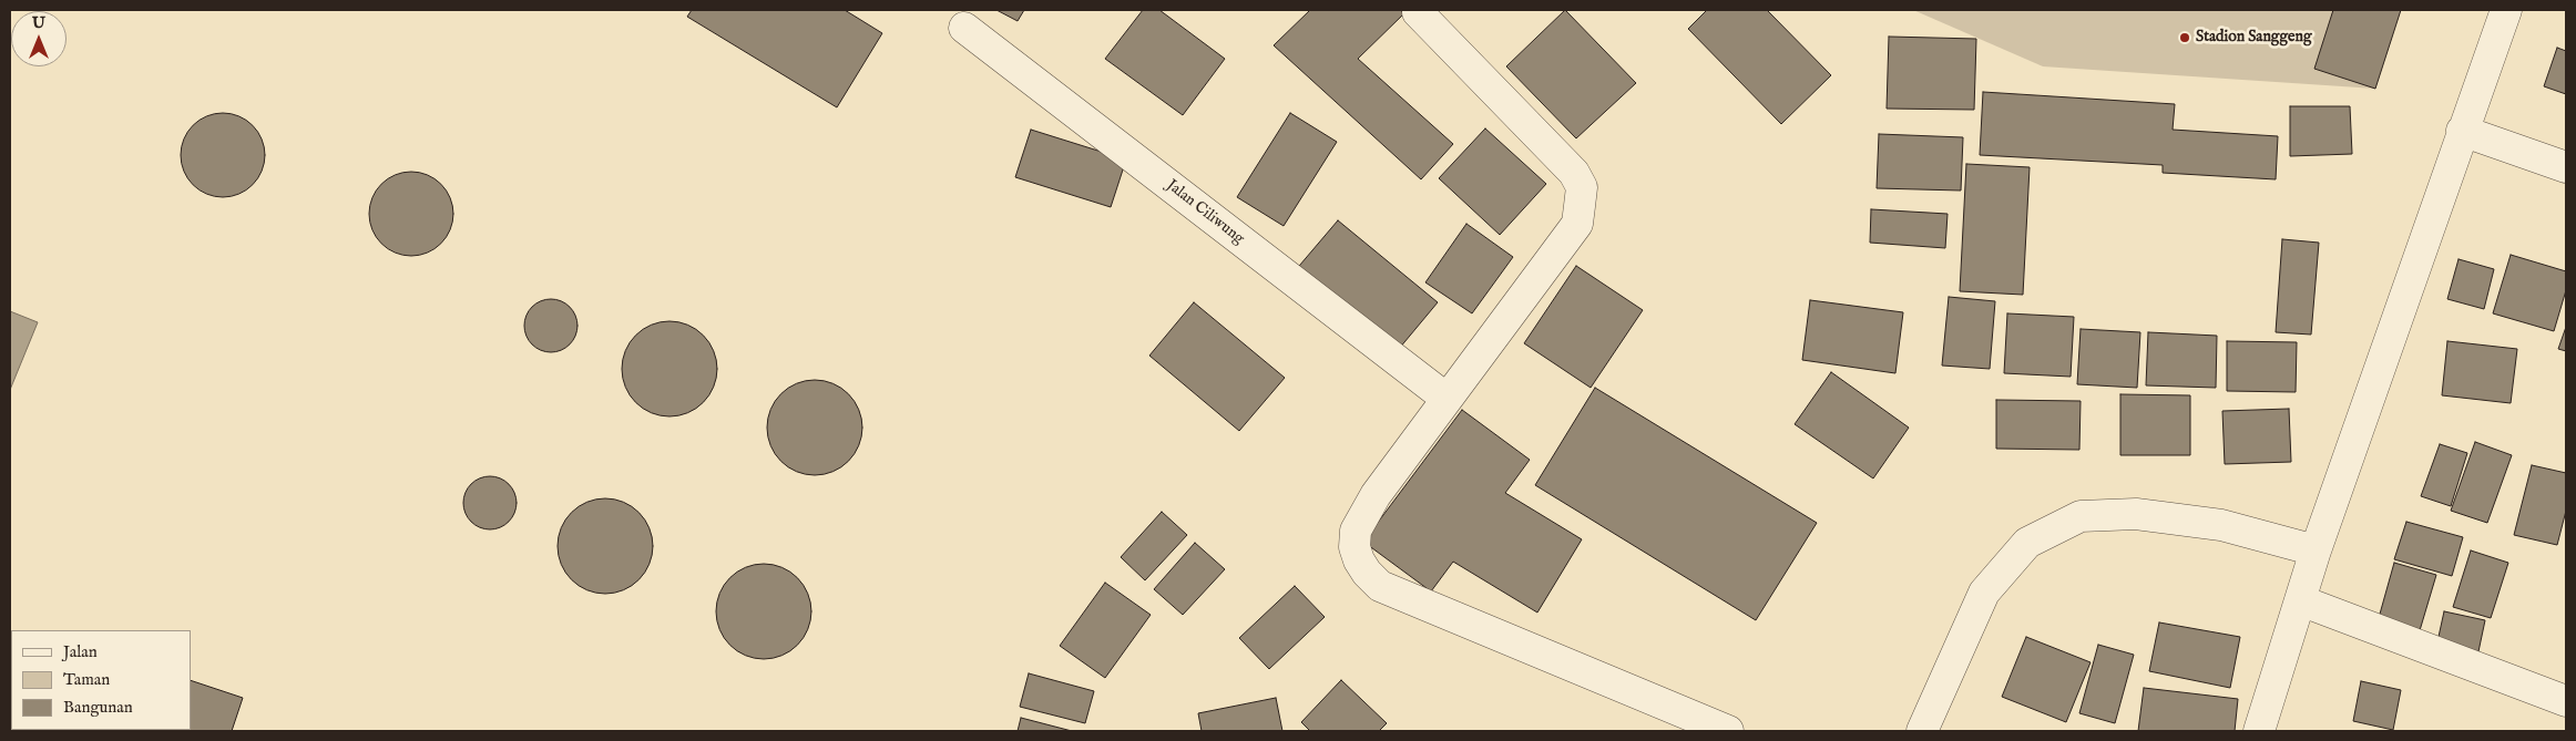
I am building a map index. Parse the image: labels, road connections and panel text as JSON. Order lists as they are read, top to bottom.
{
  "streets": {
    "street": ["Jalan Ciliwung"]
  },
  "places": ["Stadion Sanggeng"],
  "legend": ["Jalan", "Taman", "Bangunan"],
  "north": "top"
}
